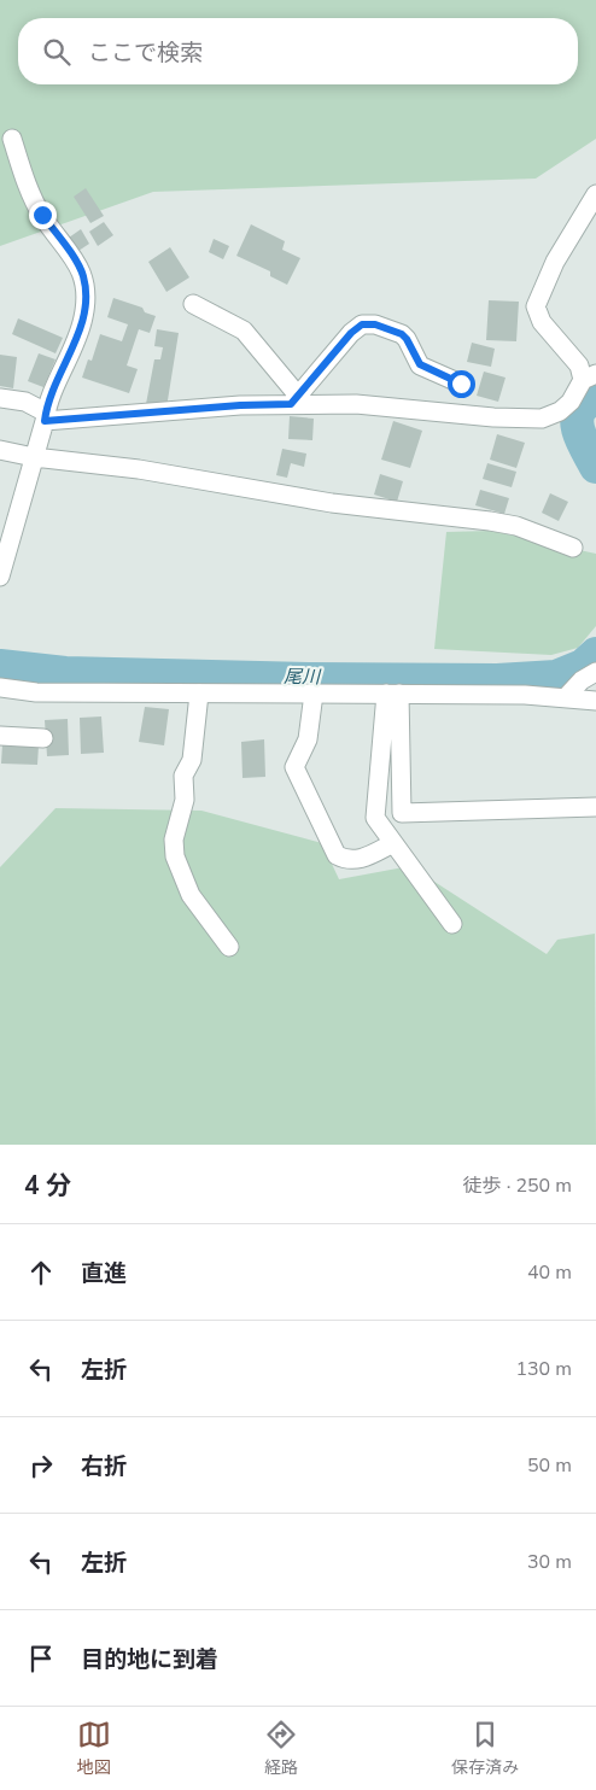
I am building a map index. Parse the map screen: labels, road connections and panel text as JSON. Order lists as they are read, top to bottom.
{
  "water": ["尾川"],
  "page": {
    "search": "ここで検索",
    "heading": ["4 分", "徒歩 · 250 m"],
    "list": [
      ["直進", "40 m"],
      ["左折", "130 m"],
      ["右折", "50 m"],
      ["左折", "30 m"],
      "目的地に到着"
    ],
    "nav": ["地図", "経路", "保存済み"]
  }
}
